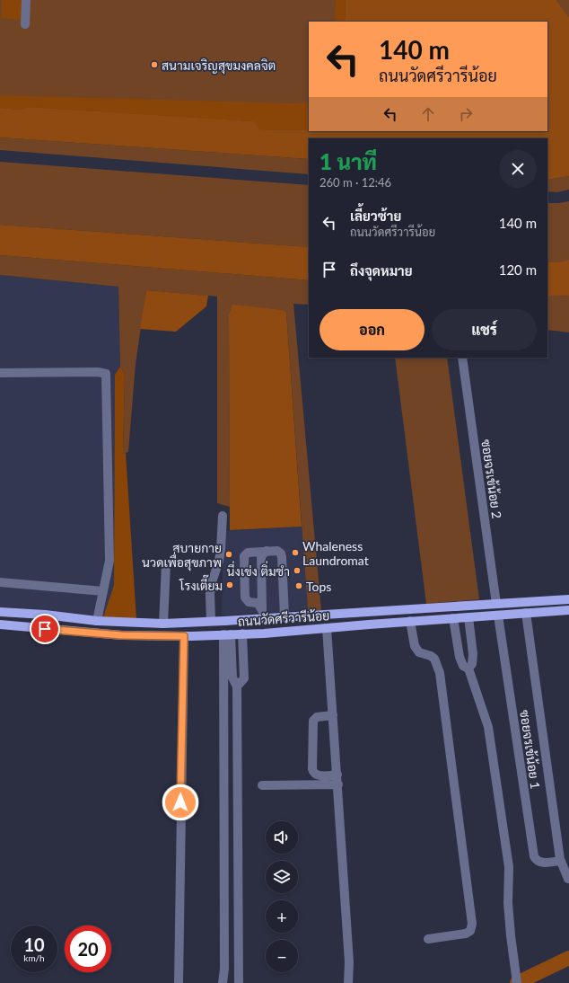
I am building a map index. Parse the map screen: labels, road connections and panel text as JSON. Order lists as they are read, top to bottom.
{
  "streets": {
    "main road": ["ถนนวัดศรีวารีน้อย"],
    "street": ["ซอยจรเข้น้อย 2", "ซอยจรเข้น้อย 1"]
  },
  "crossings": [
    ["ซอยจรเข้น้อย 2", "ถนนวัดศรีวารีน้อย"],
    ["ถนนวัดศรีวารีน้อย", "ซอยจรเข้น้อย 1"]
  ],
  "places": [
    "สนามเจริญสุขมงคลจิต",
    "Whaleness Laundromat",
    "สบายกาย นวดเพื่อสุขภาพ",
    "นึ่งเข่ง ติ่มซำ",
    "โรงเตี๊ยม",
    "Tops"
  ],
  "page": {
    "turn": ["140 m", "ถนนวัดศรีวารีน้อย"],
    "heading": ["1 นาที", "260 m · 12:46"],
    "list": [
      {
        "name": "เลี้ยวซ้าย",
        "note": "ถนนวัดศรีวารีน้อย",
        "value": "140 m"
      },
      {
        "name": "ถึงจุดหมาย",
        "value": "120 m"
      }
    ],
    "buttons": ["ออก", "แชร์"],
    "map_buttons": ["+", "−"],
    "speed": "10 km/h",
    "limit": "20"
  }
}
